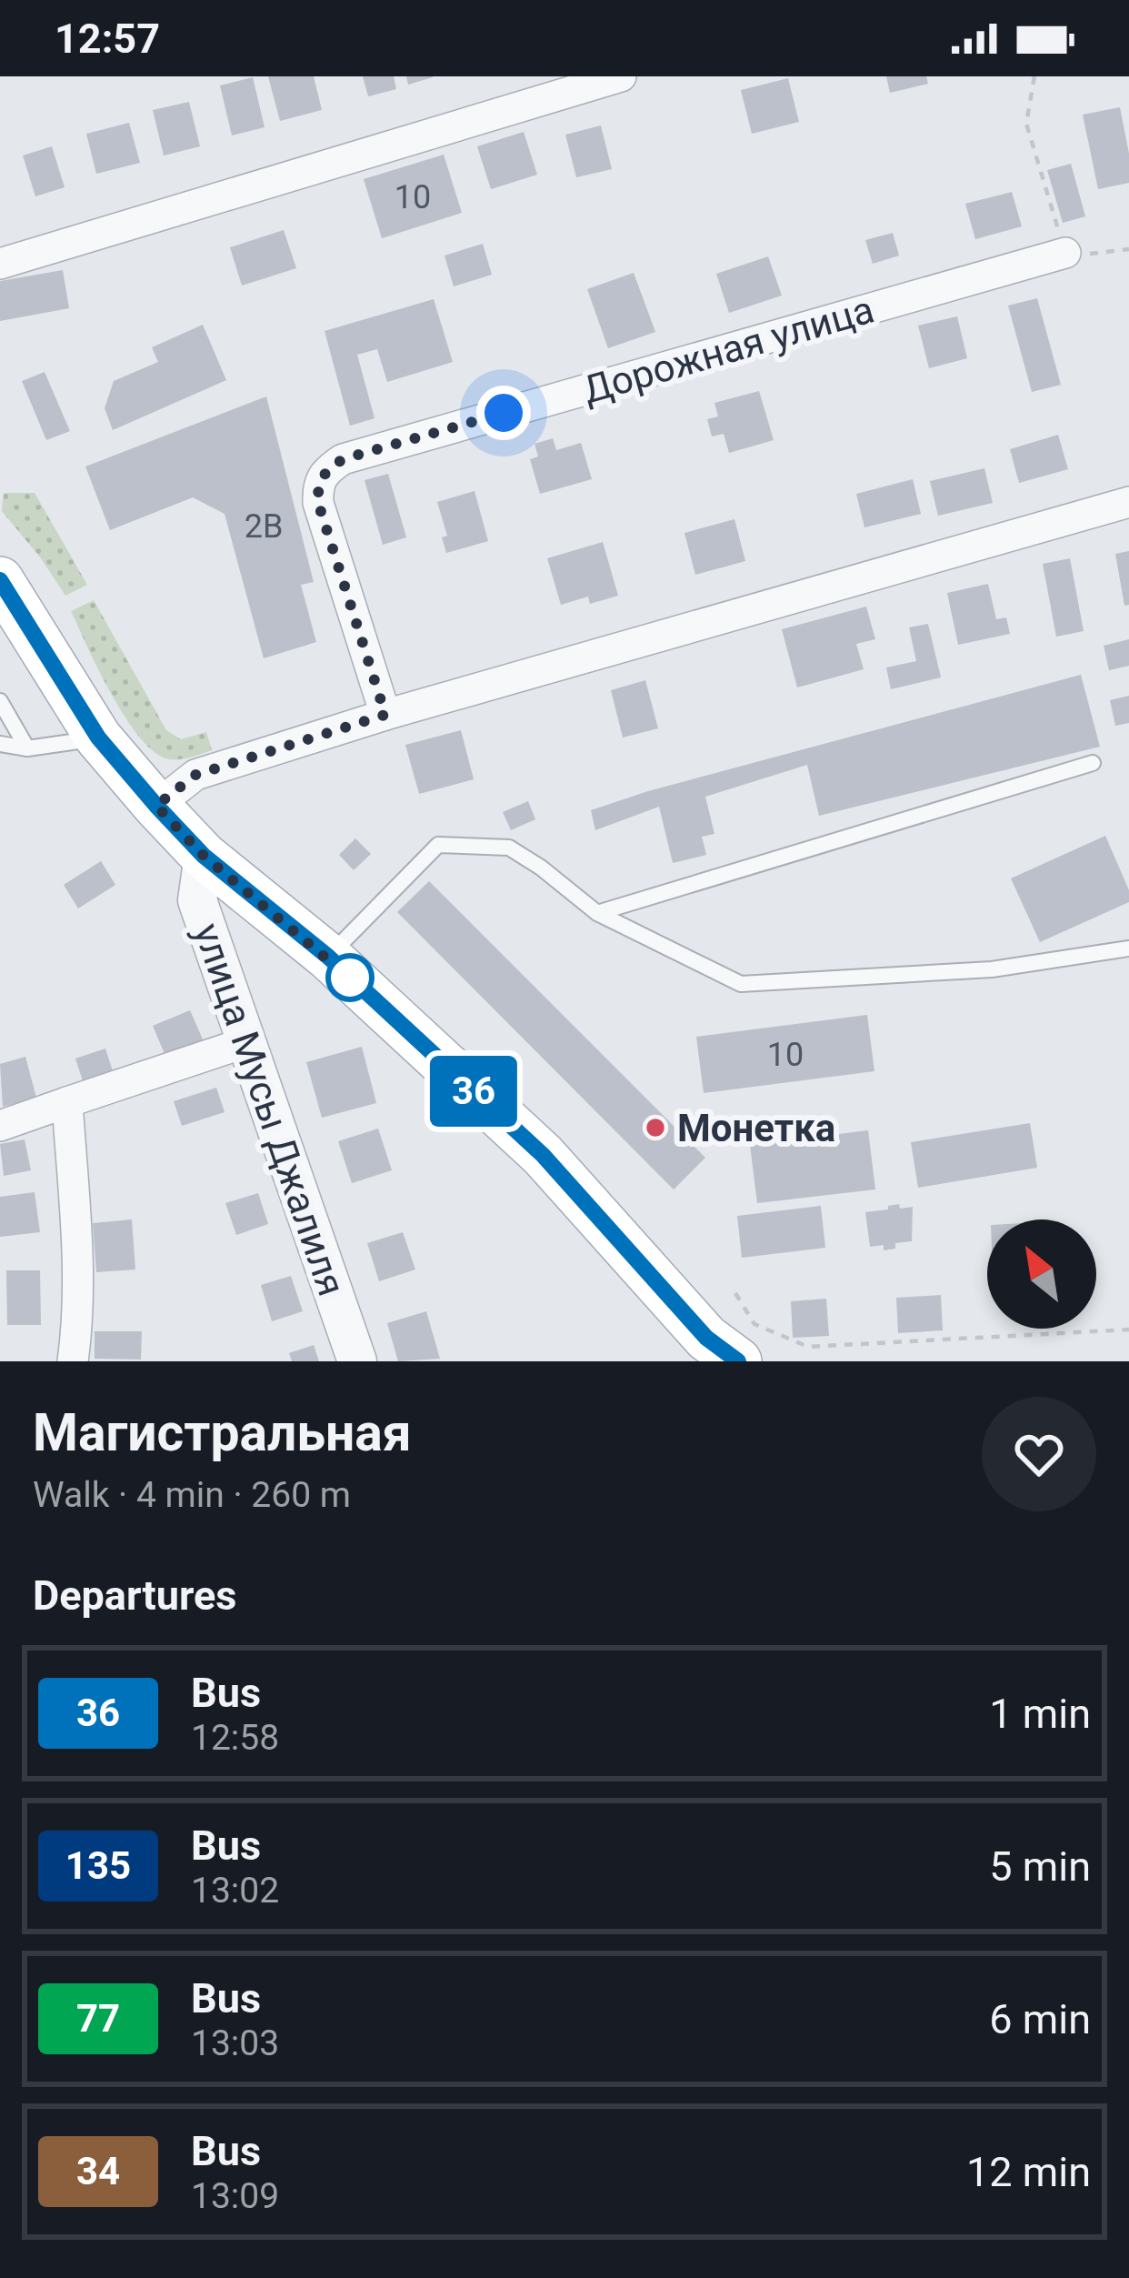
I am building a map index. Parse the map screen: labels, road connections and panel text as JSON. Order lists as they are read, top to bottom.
{
  "streets": {
    "street": ["Дорожная улица", "улица Мусы Джалиля"]
  },
  "places": ["Монетка"],
  "lines": ["bus line 36"],
  "house_numbers": ["10", "2В", "10"],
  "north": "top left",
  "page": {
    "status": "12:57",
    "on_map": "36",
    "heading": [
      ["Магистральная", "Walk · 4 min · 260 m"],
      "Departures"
    ],
    "list": [
      {
        "mark": "36",
        "name": "Bus",
        "note": "12:58",
        "value": "1 min"
      },
      {
        "mark": "135",
        "name": "Bus",
        "note": "13:02",
        "value": "5 min"
      },
      {
        "mark": "77",
        "name": "Bus",
        "note": "13:03",
        "value": "6 min"
      },
      {
        "mark": "34",
        "name": "Bus",
        "note": "13:09",
        "value": "12 min"
      }
    ]
  }
}
